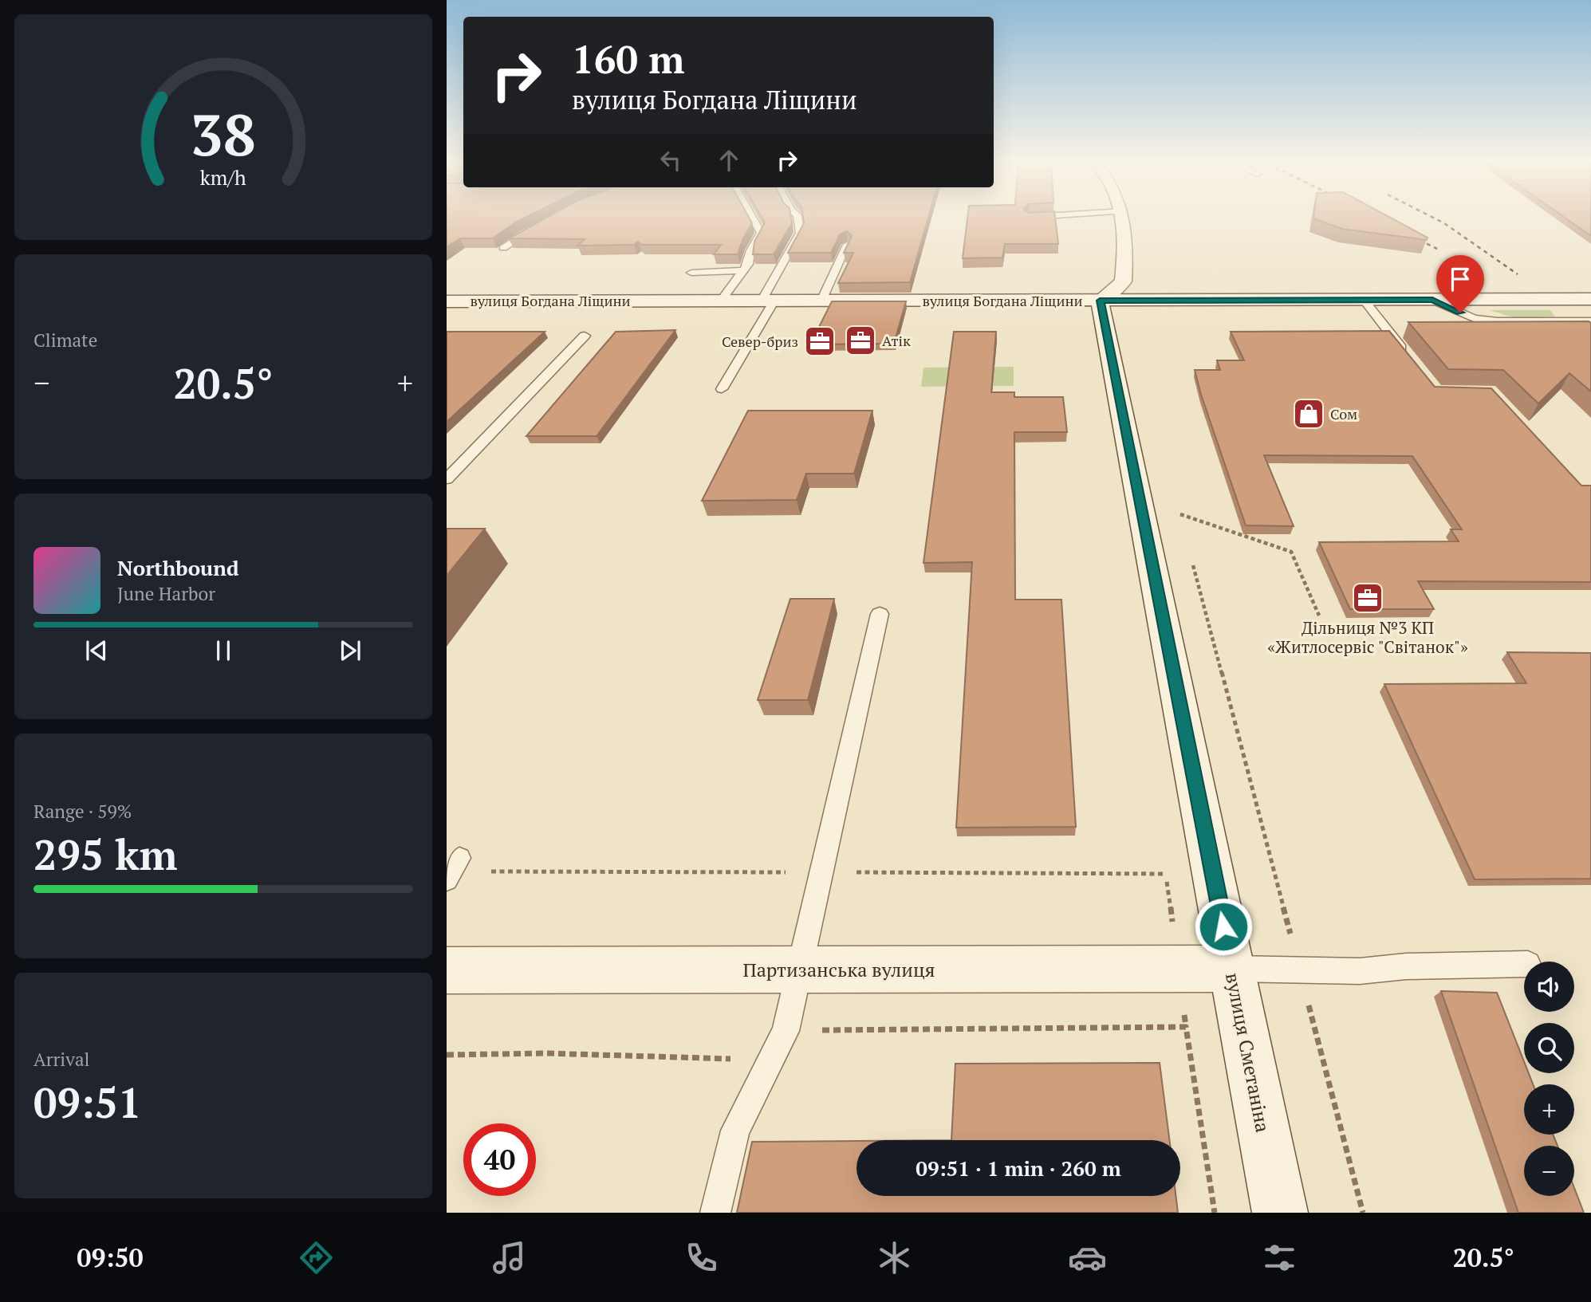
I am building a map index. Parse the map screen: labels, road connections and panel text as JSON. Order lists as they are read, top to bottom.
{
  "streets": {
    "street": ["вулиця Богдана Ліщини", "Партизанська вулиця", "вулиця Сметаніна"]
  },
  "crossings": [
    ["вулиця Богдана Ліщини", "вулиця Сметаніна"],
    ["Партизанська вулиця", "вулиця Сметаніна"]
  ],
  "places": {
    "office": ["Атік", "Север-бриз", "Дільниця №3 КП «Житлосервіс \"Світанок\"»"],
    "shop": ["Сом"]
  },
  "page": {
    "turn": ["160 m", "вулиця Богдана Ліщини"],
    "tile": [
      "Climate",
      ["Range · 59%", "295 km"],
      ["Arrival", "09:51"]
    ],
    "heat": ["−", "20.5°", "+"],
    "song": ["Northbound", "June Harbor"],
    "map_buttons": ["+", "−"],
    "limit": "40",
    "trip": "09:51 · 1 min · 260 m",
    "tabs": ["09:50", "20.5°"],
    "gauge": ["38", "km/h"]
  }
}
